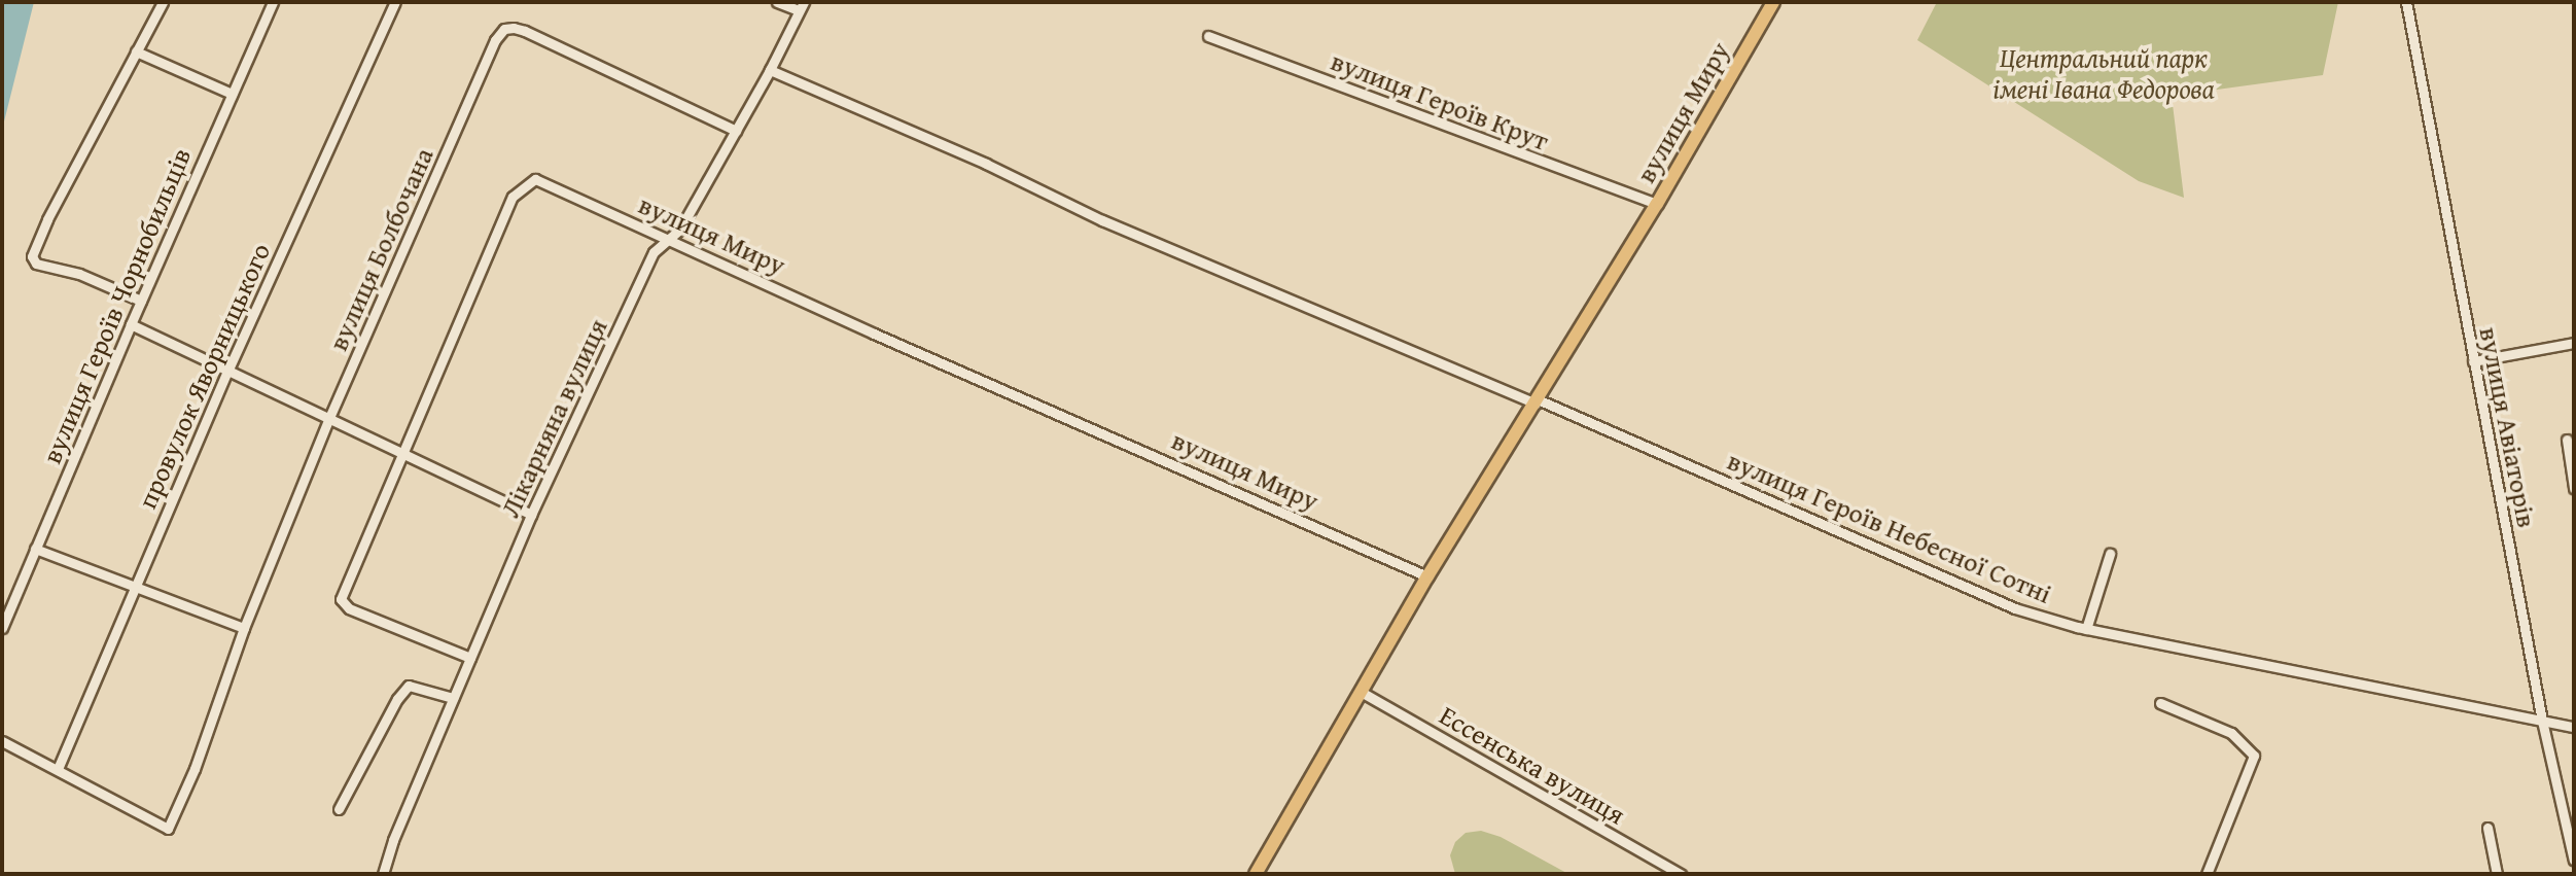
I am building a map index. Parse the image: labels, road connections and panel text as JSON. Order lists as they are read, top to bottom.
{
  "streets": {
    "main road": ["вулиця Миру"],
    "street": [
      "вулиця Героїв Крут",
      "вулиця Болбочана",
      "вулиця Героїв Чорнобильців",
      "провулок Яворницького",
      "Лікарняна вулиця",
      "вулиця Авіаторів",
      "вулиця Героїв Небесної Сотні",
      "Ессенська вулиця"
    ]
  },
  "crossings": [
    ["вулиця Героїв Крут", "вулиця Миру"],
    ["вулиця Миру", "Лікарняна вулиця"],
    ["вулиця Миру", "вулиця Героїв Небесної Сотні"],
    ["вулиця Миру", "Ессенська вулиця"],
    ["вулиця Болбочана", "провулок Яворницького"],
    ["вулиця Болбочана", "Лікарняна вулиця"],
    ["Лікарняна вулиця", "вулиця Героїв Небесної Сотні"],
    ["вулиця Авіаторів", "вулиця Героїв Небесної Сотні"]
  ],
  "parks": ["Центральний парк імені Івана Федорова"]
}
